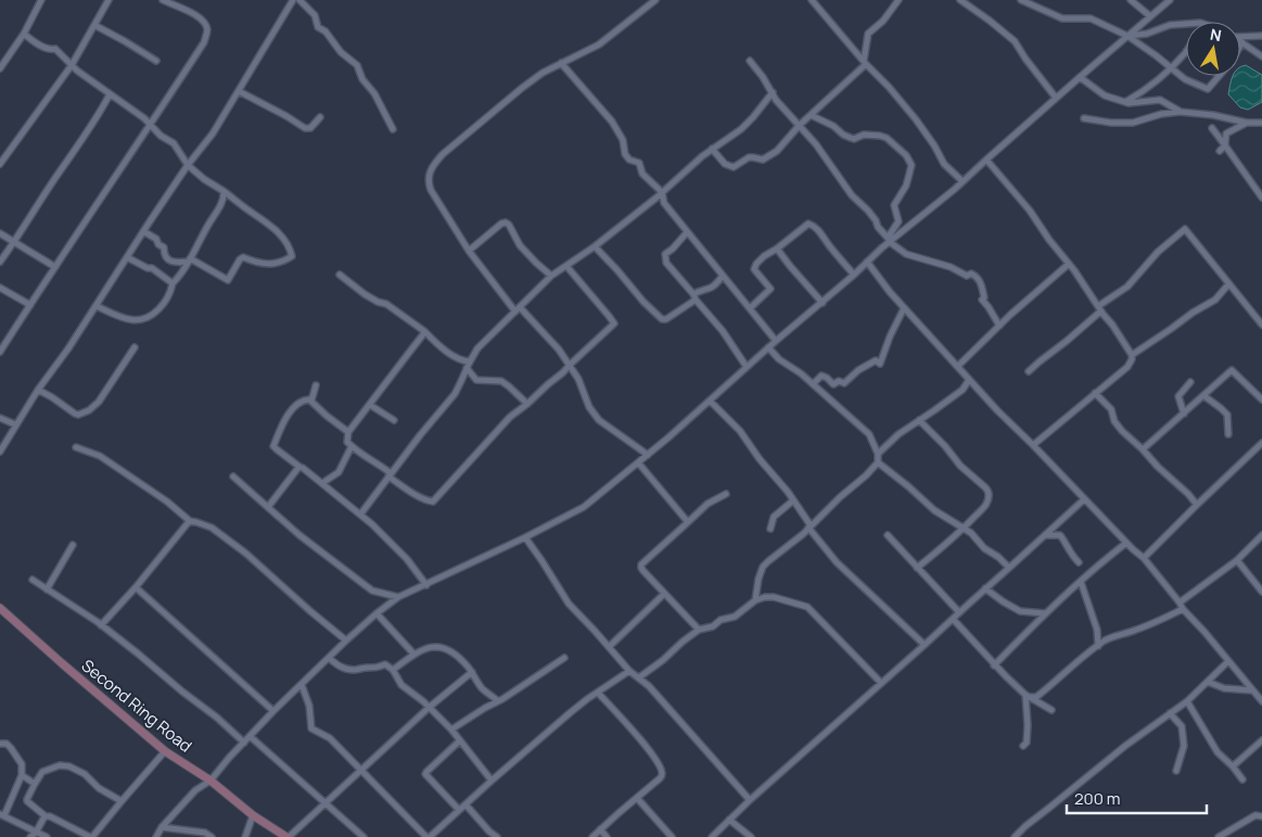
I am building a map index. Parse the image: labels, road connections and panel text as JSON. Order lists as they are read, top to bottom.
{
  "streets": {
    "street": ["Second Ring Road"]
  },
  "scale_bar": "200 m",
  "north": "top"
}
